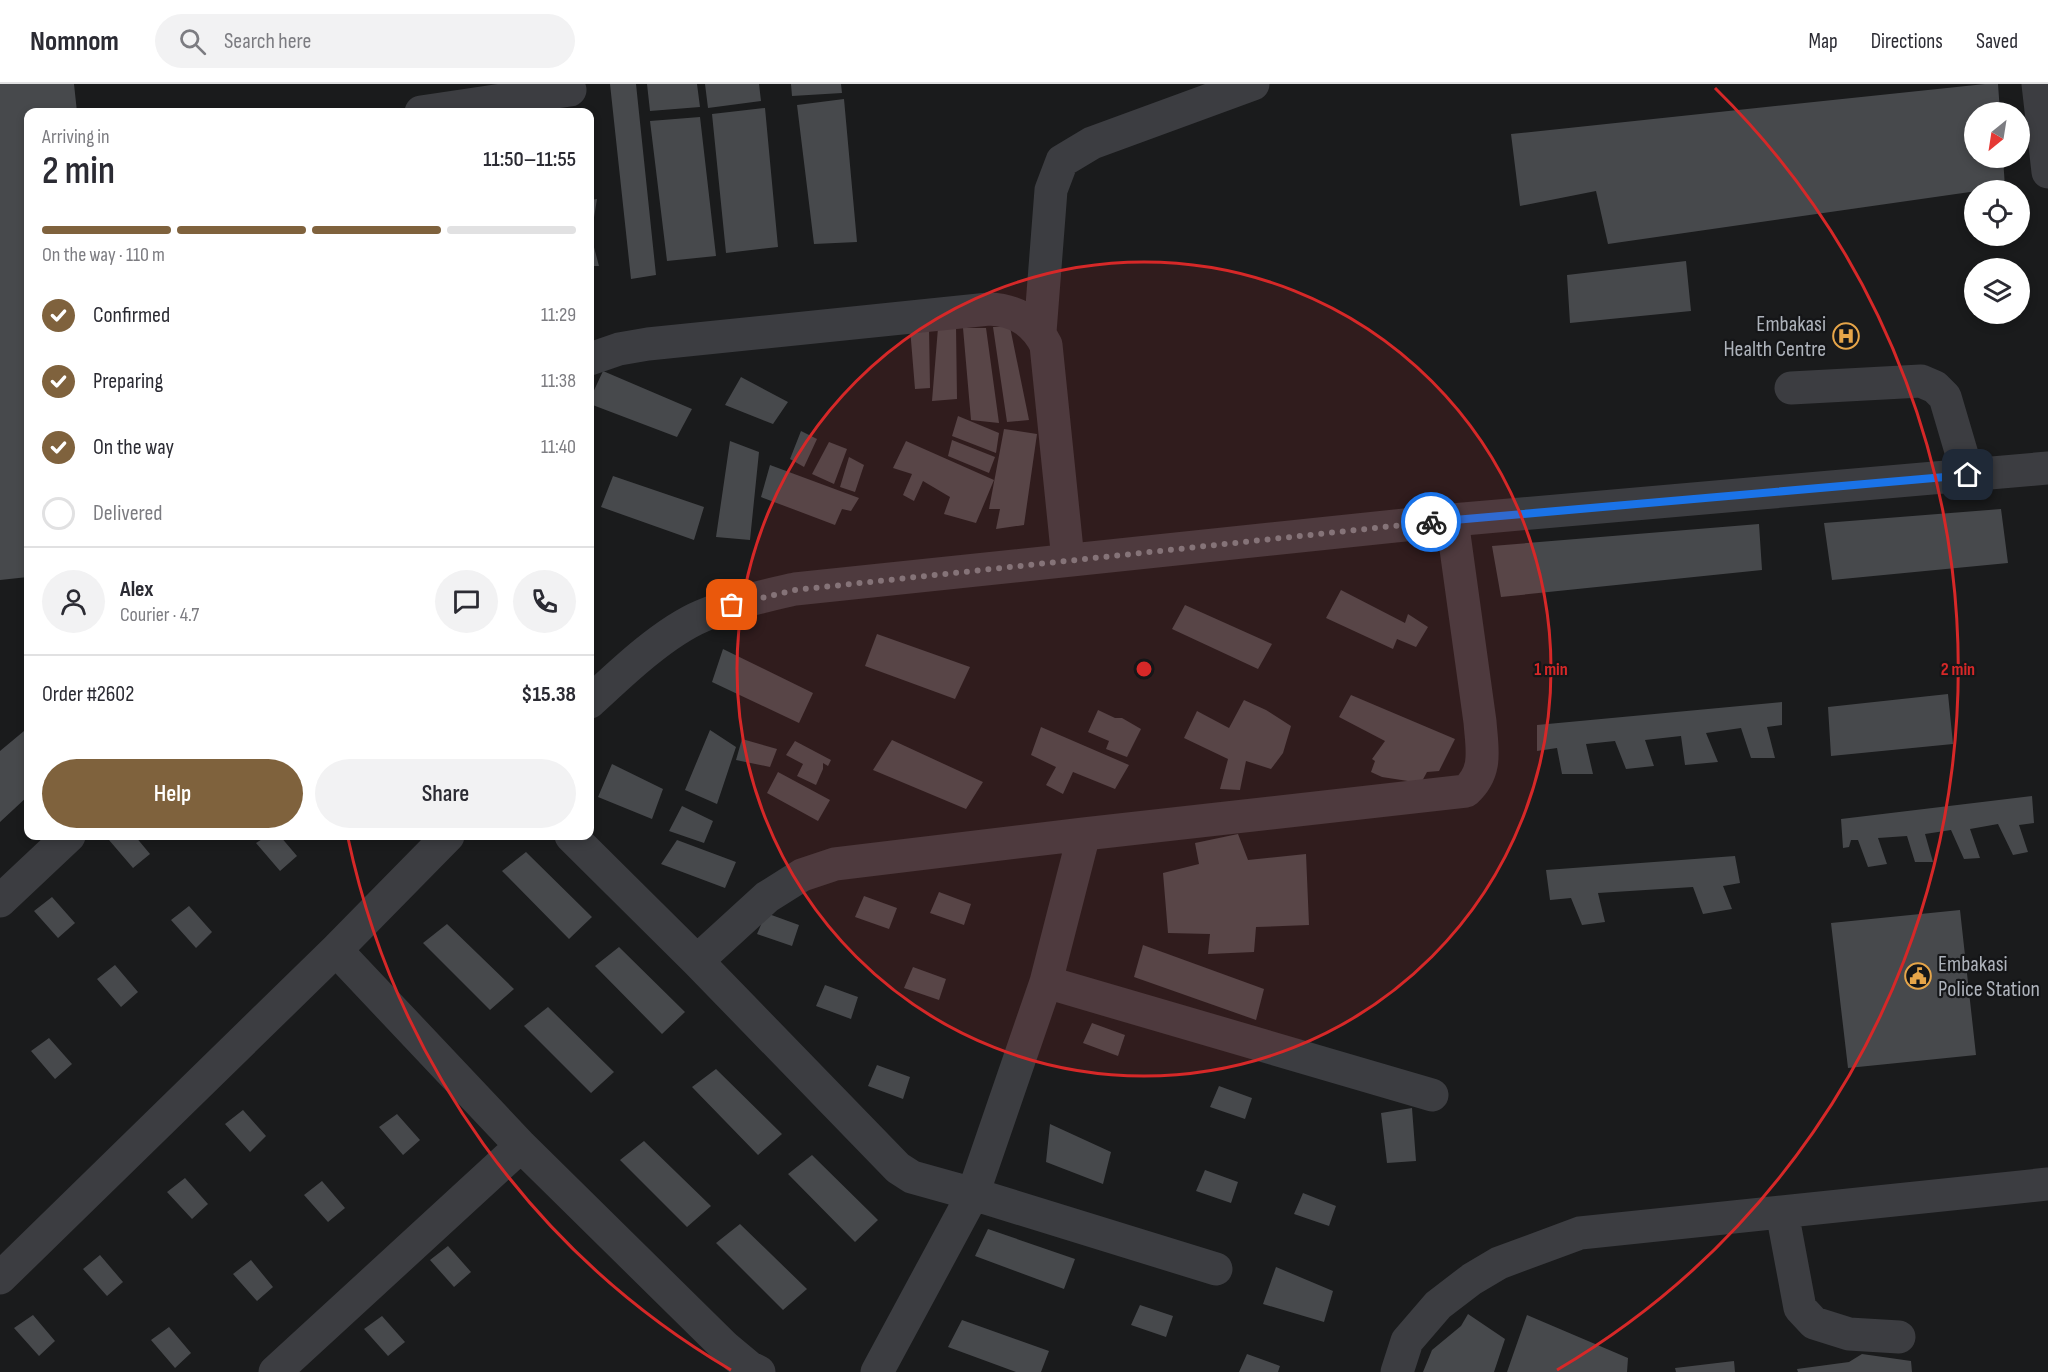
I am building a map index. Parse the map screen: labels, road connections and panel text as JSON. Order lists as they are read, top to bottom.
{
  "places": {
    "hospital": ["Embakasi Health Centre"],
    "public building": ["Embakasi Police Station"]
  },
  "north": "bottom left",
  "page": {
    "header": "Nomnom",
    "search": "Search here",
    "nav": ["Map", "Directions", "Saved"],
    "heading": ["2 min", "Arriving in", "11:50–11:55"],
    "panel": [
      "Alex",
      "Courier · 4.7",
      "Order #2602",
      "$15.38"
    ],
    "bar": "On the way · 110 m",
    "list": [
      ["Confirmed", "11:29"],
      ["Preparing", "11:38"],
      ["On the way", "11:40"],
      "Delivered"
    ],
    "buttons": ["Help", "Share"]
  },
  "rings": ["1 min", "2 min"]
}
